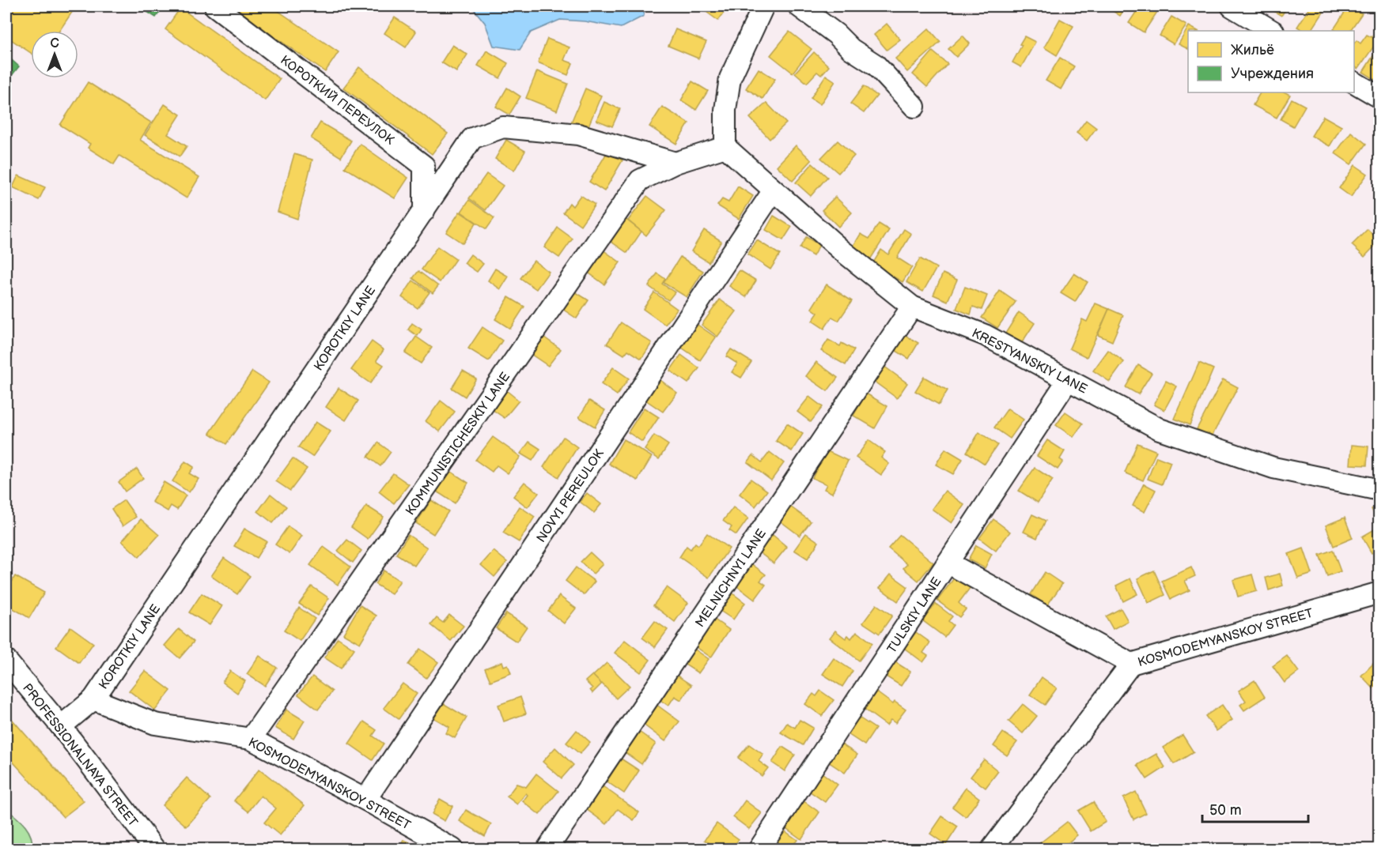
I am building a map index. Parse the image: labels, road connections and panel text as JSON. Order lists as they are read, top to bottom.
{
  "streets": {
    "street": [
      "КОРОТКИЙ ПЕРЕУЛОК",
      "KOROTKIY LANE",
      "KRESTYANSKIY LANE",
      "KOMMUNISTICHESKIY LANE",
      "NOVYI PEREULOK",
      "MELNICHNYI LANE",
      "TULSKIY LANE",
      "KOSMODEMYANSKOY STREET",
      "PROFESSIONALNAYA STREET"
    ]
  },
  "crossings": [
    ["КОРОТКИЙ ПЕРЕУЛОК", "KOROTKIY LANE"],
    ["KOROTKIY LANE", "KOMMUNISTICHESKIY LANE"],
    ["KOROTKIY LANE", "KOSMODEMYANSKOY STREET"],
    ["KOROTKIY LANE", "PROFESSIONALNAYA STREET"],
    ["KRESTYANSKIY LANE", "NOVYI PEREULOK"],
    ["KRESTYANSKIY LANE", "MELNICHNYI LANE"],
    ["KRESTYANSKIY LANE", "TULSKIY LANE"],
    ["KOMMUNISTICHESKIY LANE", "KOSMODEMYANSKOY STREET"],
    ["NOVYI PEREULOK", "KOSMODEMYANSKOY STREET"]
  ],
  "legend": ["Жильё", "Учреждения"],
  "scale_bar": "50 m",
  "north": "top"
}
